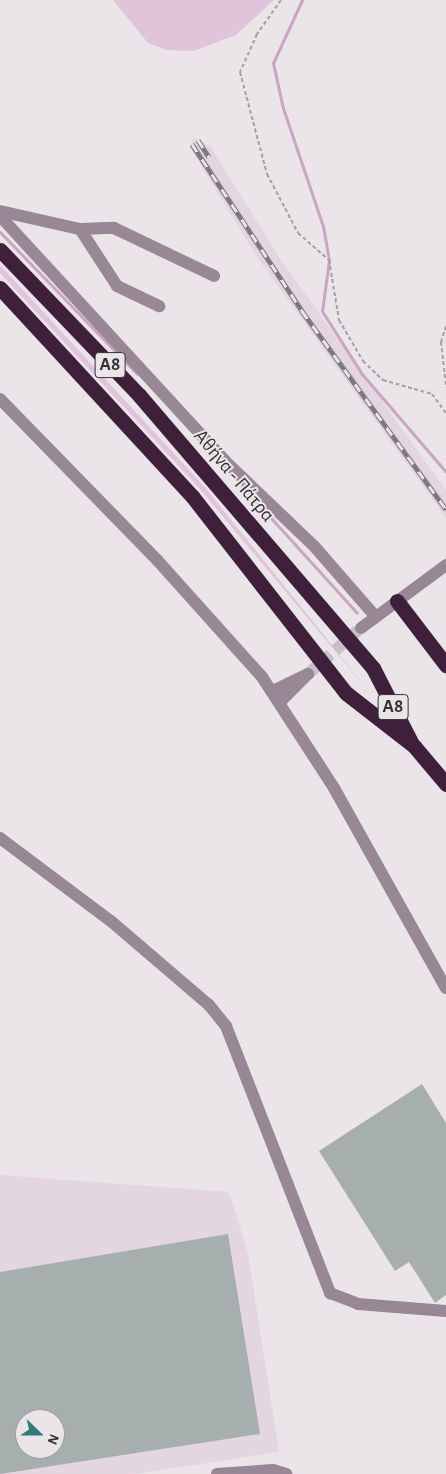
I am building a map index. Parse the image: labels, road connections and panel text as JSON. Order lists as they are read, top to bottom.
{
  "streets": {
    "highway": ["Α8", "Αθήνα - Πάτρα"]
  },
  "north": "right"
}
